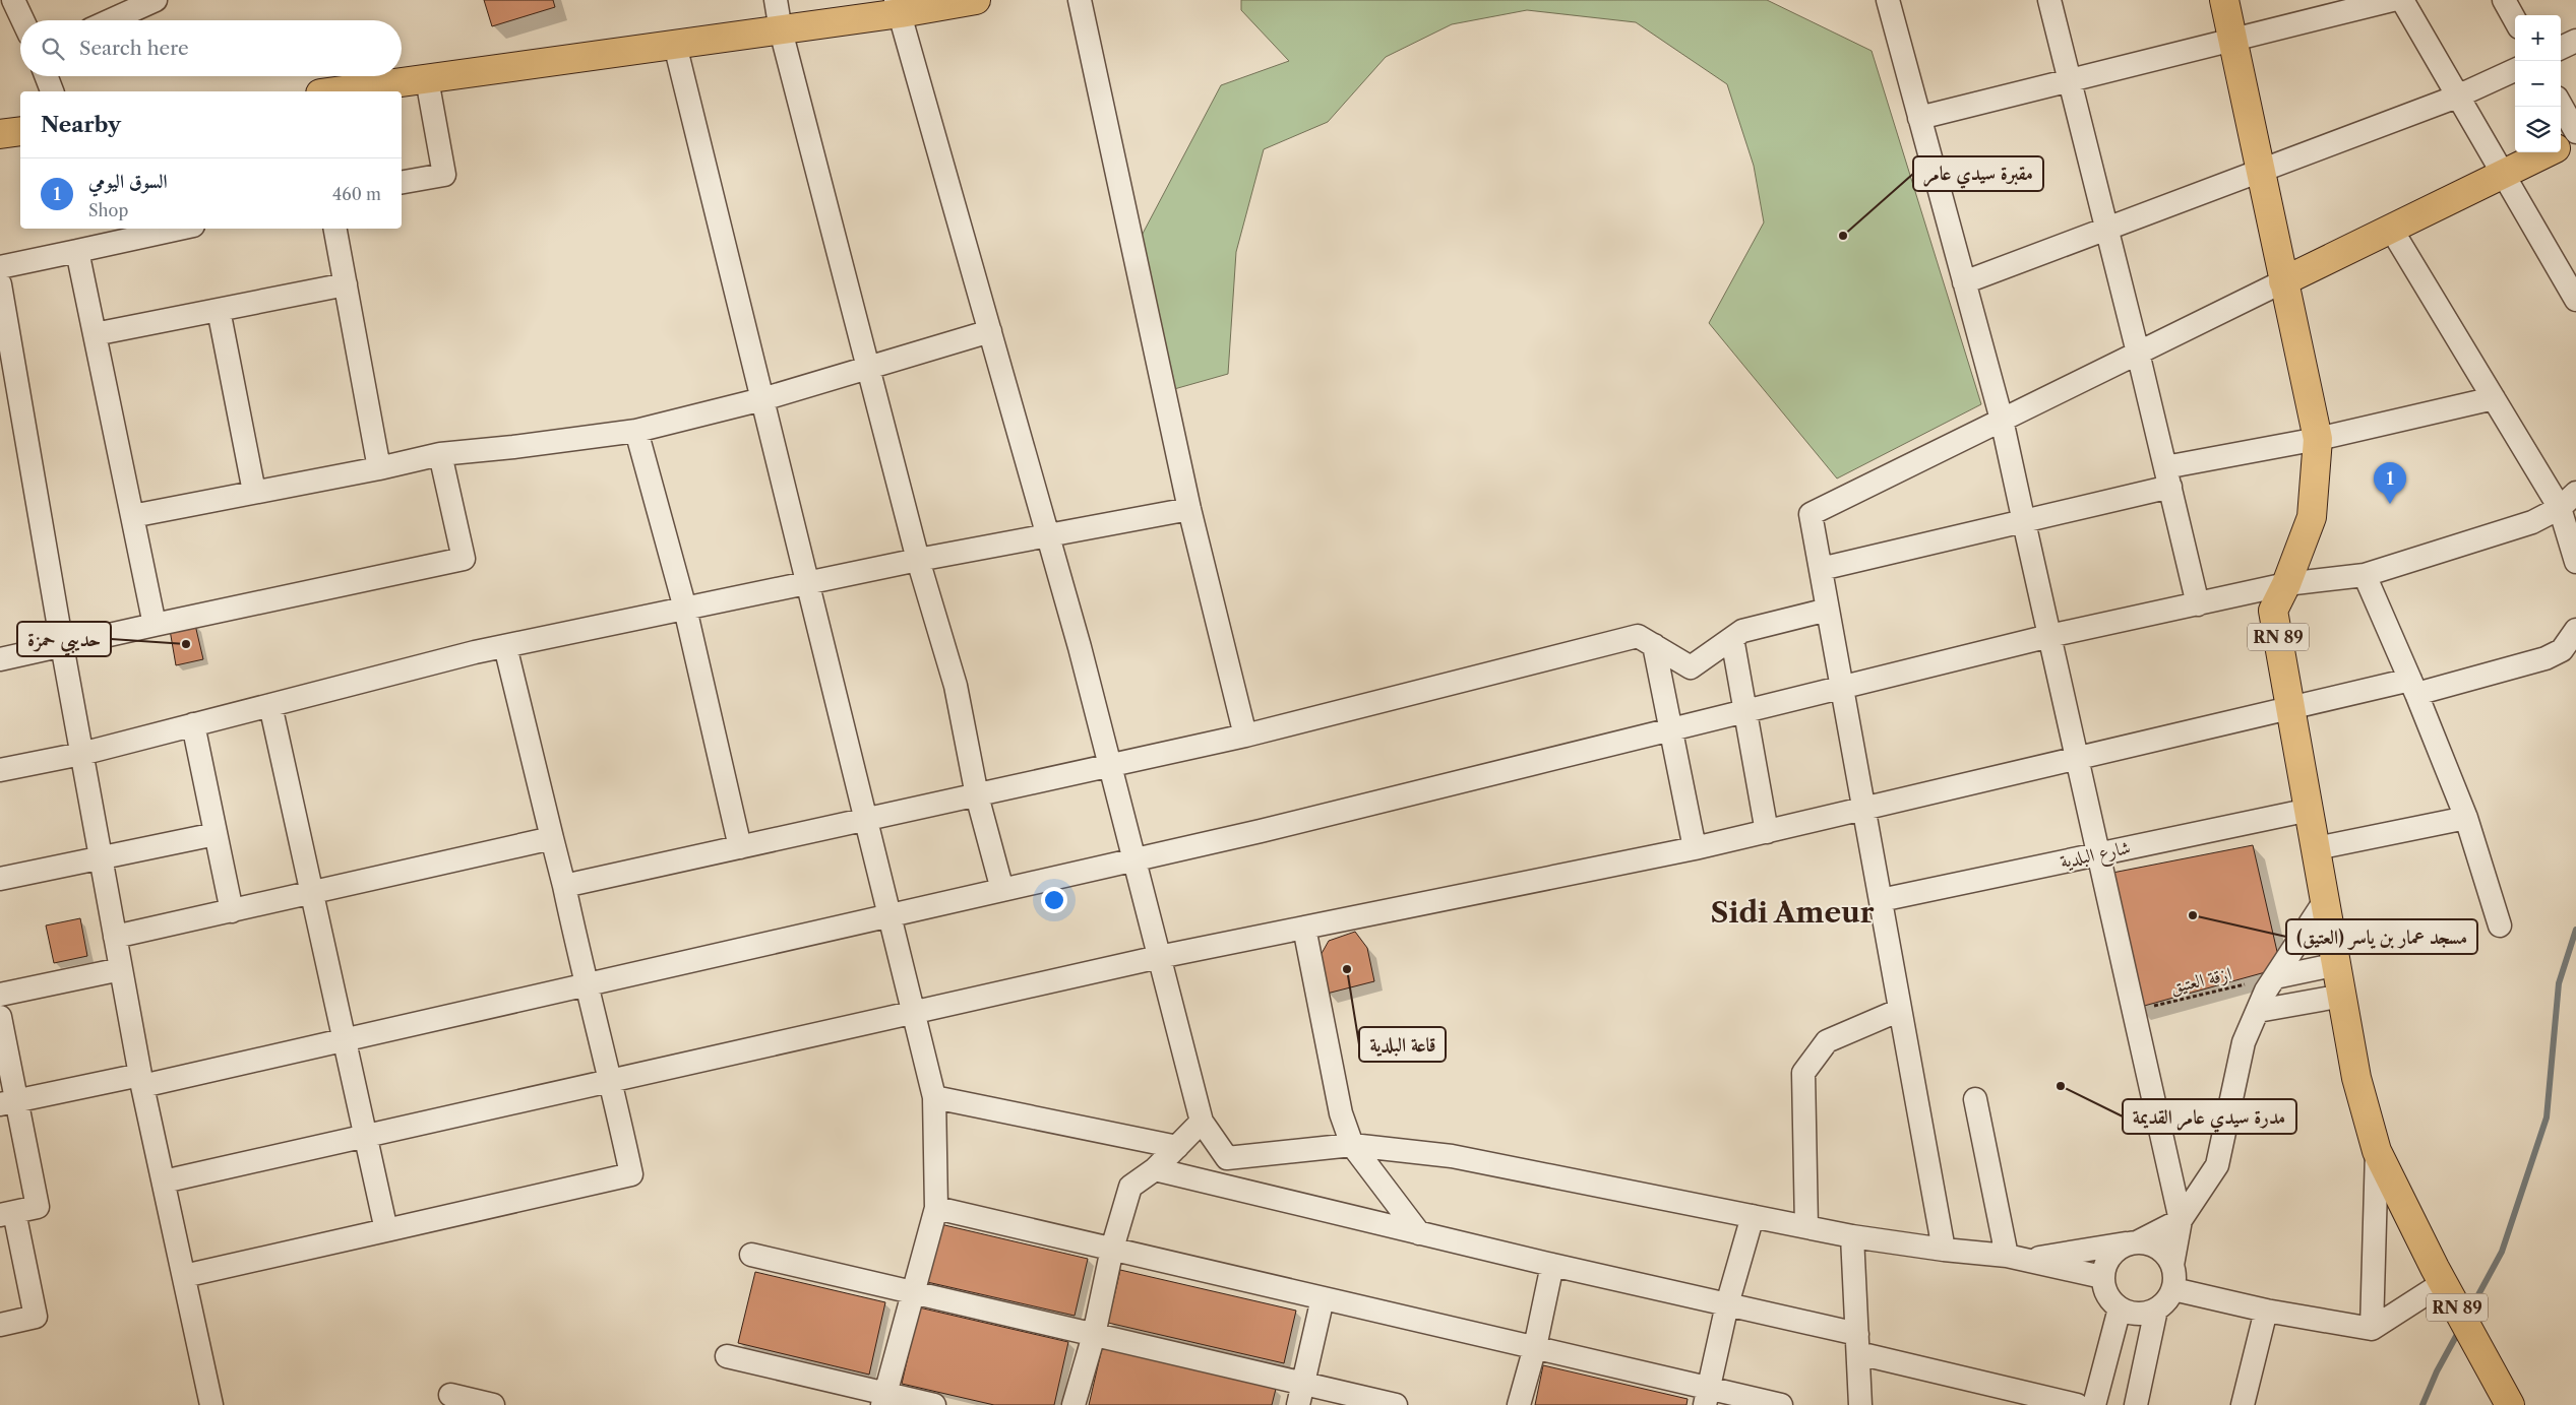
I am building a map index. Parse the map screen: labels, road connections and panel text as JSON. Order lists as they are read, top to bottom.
{
  "streets": {
    "main road": ["RN 89"],
    "street": ["شارع البلدية"],
    "path": ["ازقة العتيق"]
  },
  "crossings": [
    ["RN 89", "شارع البلدية"]
  ],
  "districts": ["Sidi Ameur"],
  "places": [
    "مقبرة سيدي عامر",
    "حديبي حمزة",
    "مسجد عمار بن ياسر (العتيق)",
    "قاعة البلدية",
    "مدرة سيدي عامر القديمة"
  ],
  "page": {
    "map_buttons": ["+", "−"],
    "search": "Search here",
    "heading": "Nearby",
    "list": [
      {
        "mark": "1",
        "name": "السوق اليومي",
        "note": "Shop",
        "value": "460 m"
      }
    ],
    "pins": "1"
  }
}
